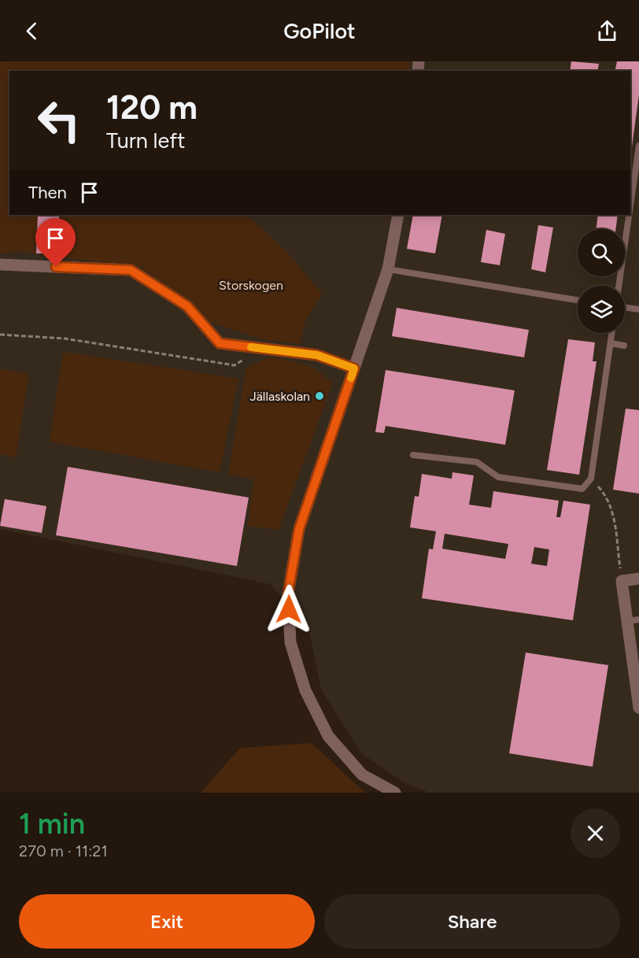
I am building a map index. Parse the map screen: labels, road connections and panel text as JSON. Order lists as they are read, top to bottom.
{
  "parks": ["Storskogen"],
  "places": ["Jällaskolan"],
  "page": {
    "header": "GoPilot",
    "turn": ["120 m", "Turn left"],
    "then": "Then",
    "heading": ["1 min", "270 m · 11:21"],
    "buttons": ["Exit", "Share"]
  }
}
